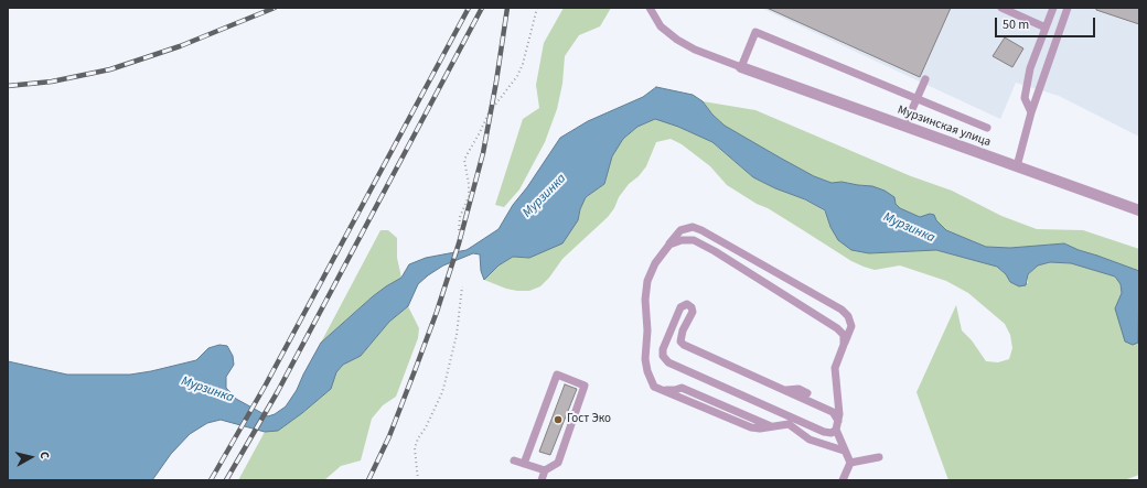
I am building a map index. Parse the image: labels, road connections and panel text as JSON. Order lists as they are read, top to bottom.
{
  "streets": {
    "street": ["Мурзинская улица"]
  },
  "water": ["Мурзинка"],
  "places": ["Гост Эко"],
  "scale_bar": "50 m",
  "north": "right"
}
